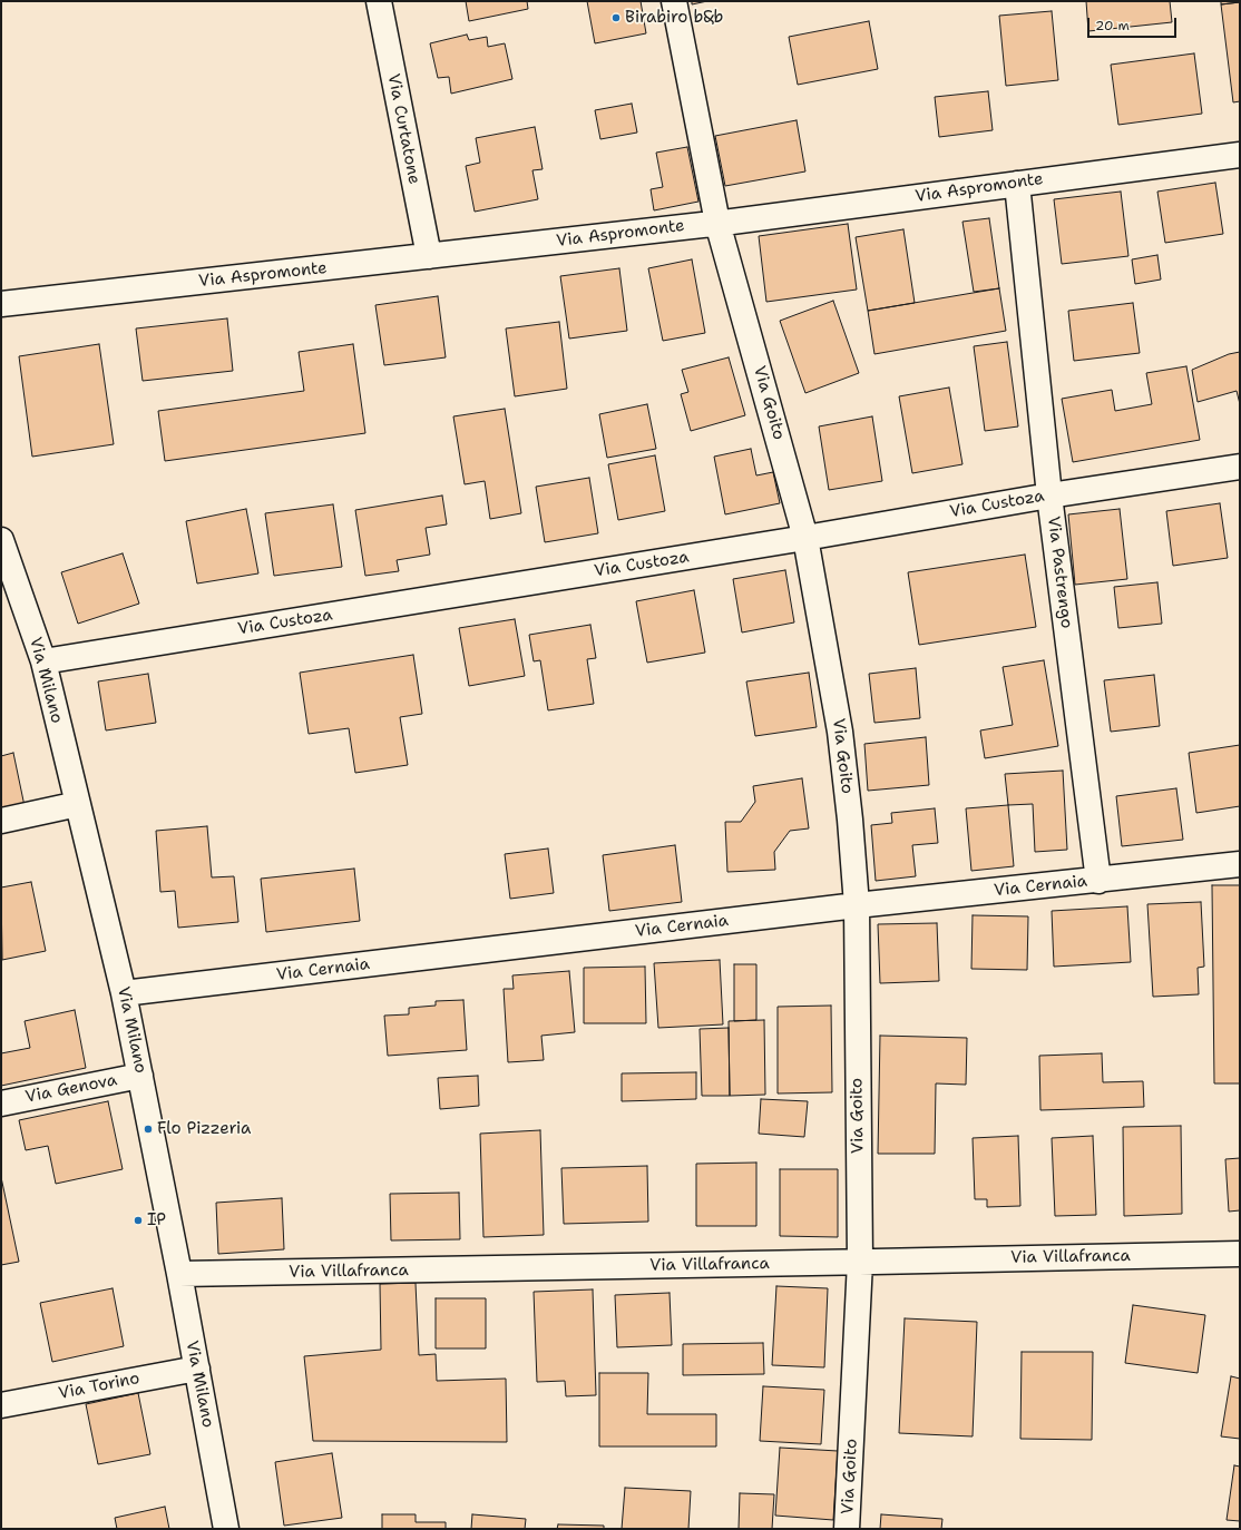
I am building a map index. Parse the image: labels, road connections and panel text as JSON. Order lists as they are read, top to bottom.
{
  "streets": {
    "street": [
      "Via Curtatone",
      "Via Aspromonte",
      "Via Goito",
      "Via Custoza",
      "Via Pastrengo",
      "Via Milano",
      "Via Cernaia",
      "Via Genova",
      "Via Villafranca",
      "Via Torino"
    ]
  },
  "crossings": [
    ["Via Curtatone", "Via Aspromonte"],
    ["Via Aspromonte", "Via Goito"],
    ["Via Aspromonte", "Via Pastrengo"],
    ["Via Goito", "Via Custoza"],
    ["Via Goito", "Via Cernaia"],
    ["Via Goito", "Via Villafranca"],
    ["Via Custoza", "Via Pastrengo"],
    ["Via Custoza", "Via Milano"],
    ["Via Pastrengo", "Via Cernaia"],
    ["Via Milano", "Via Cernaia"],
    ["Via Milano", "Via Genova"],
    ["Via Milano", "Via Villafranca"],
    ["Via Milano", "Via Torino"]
  ],
  "places": ["Birabiro b&b", "Flo Pizzeria", "IP"],
  "scale_bar": "20 m"
}
